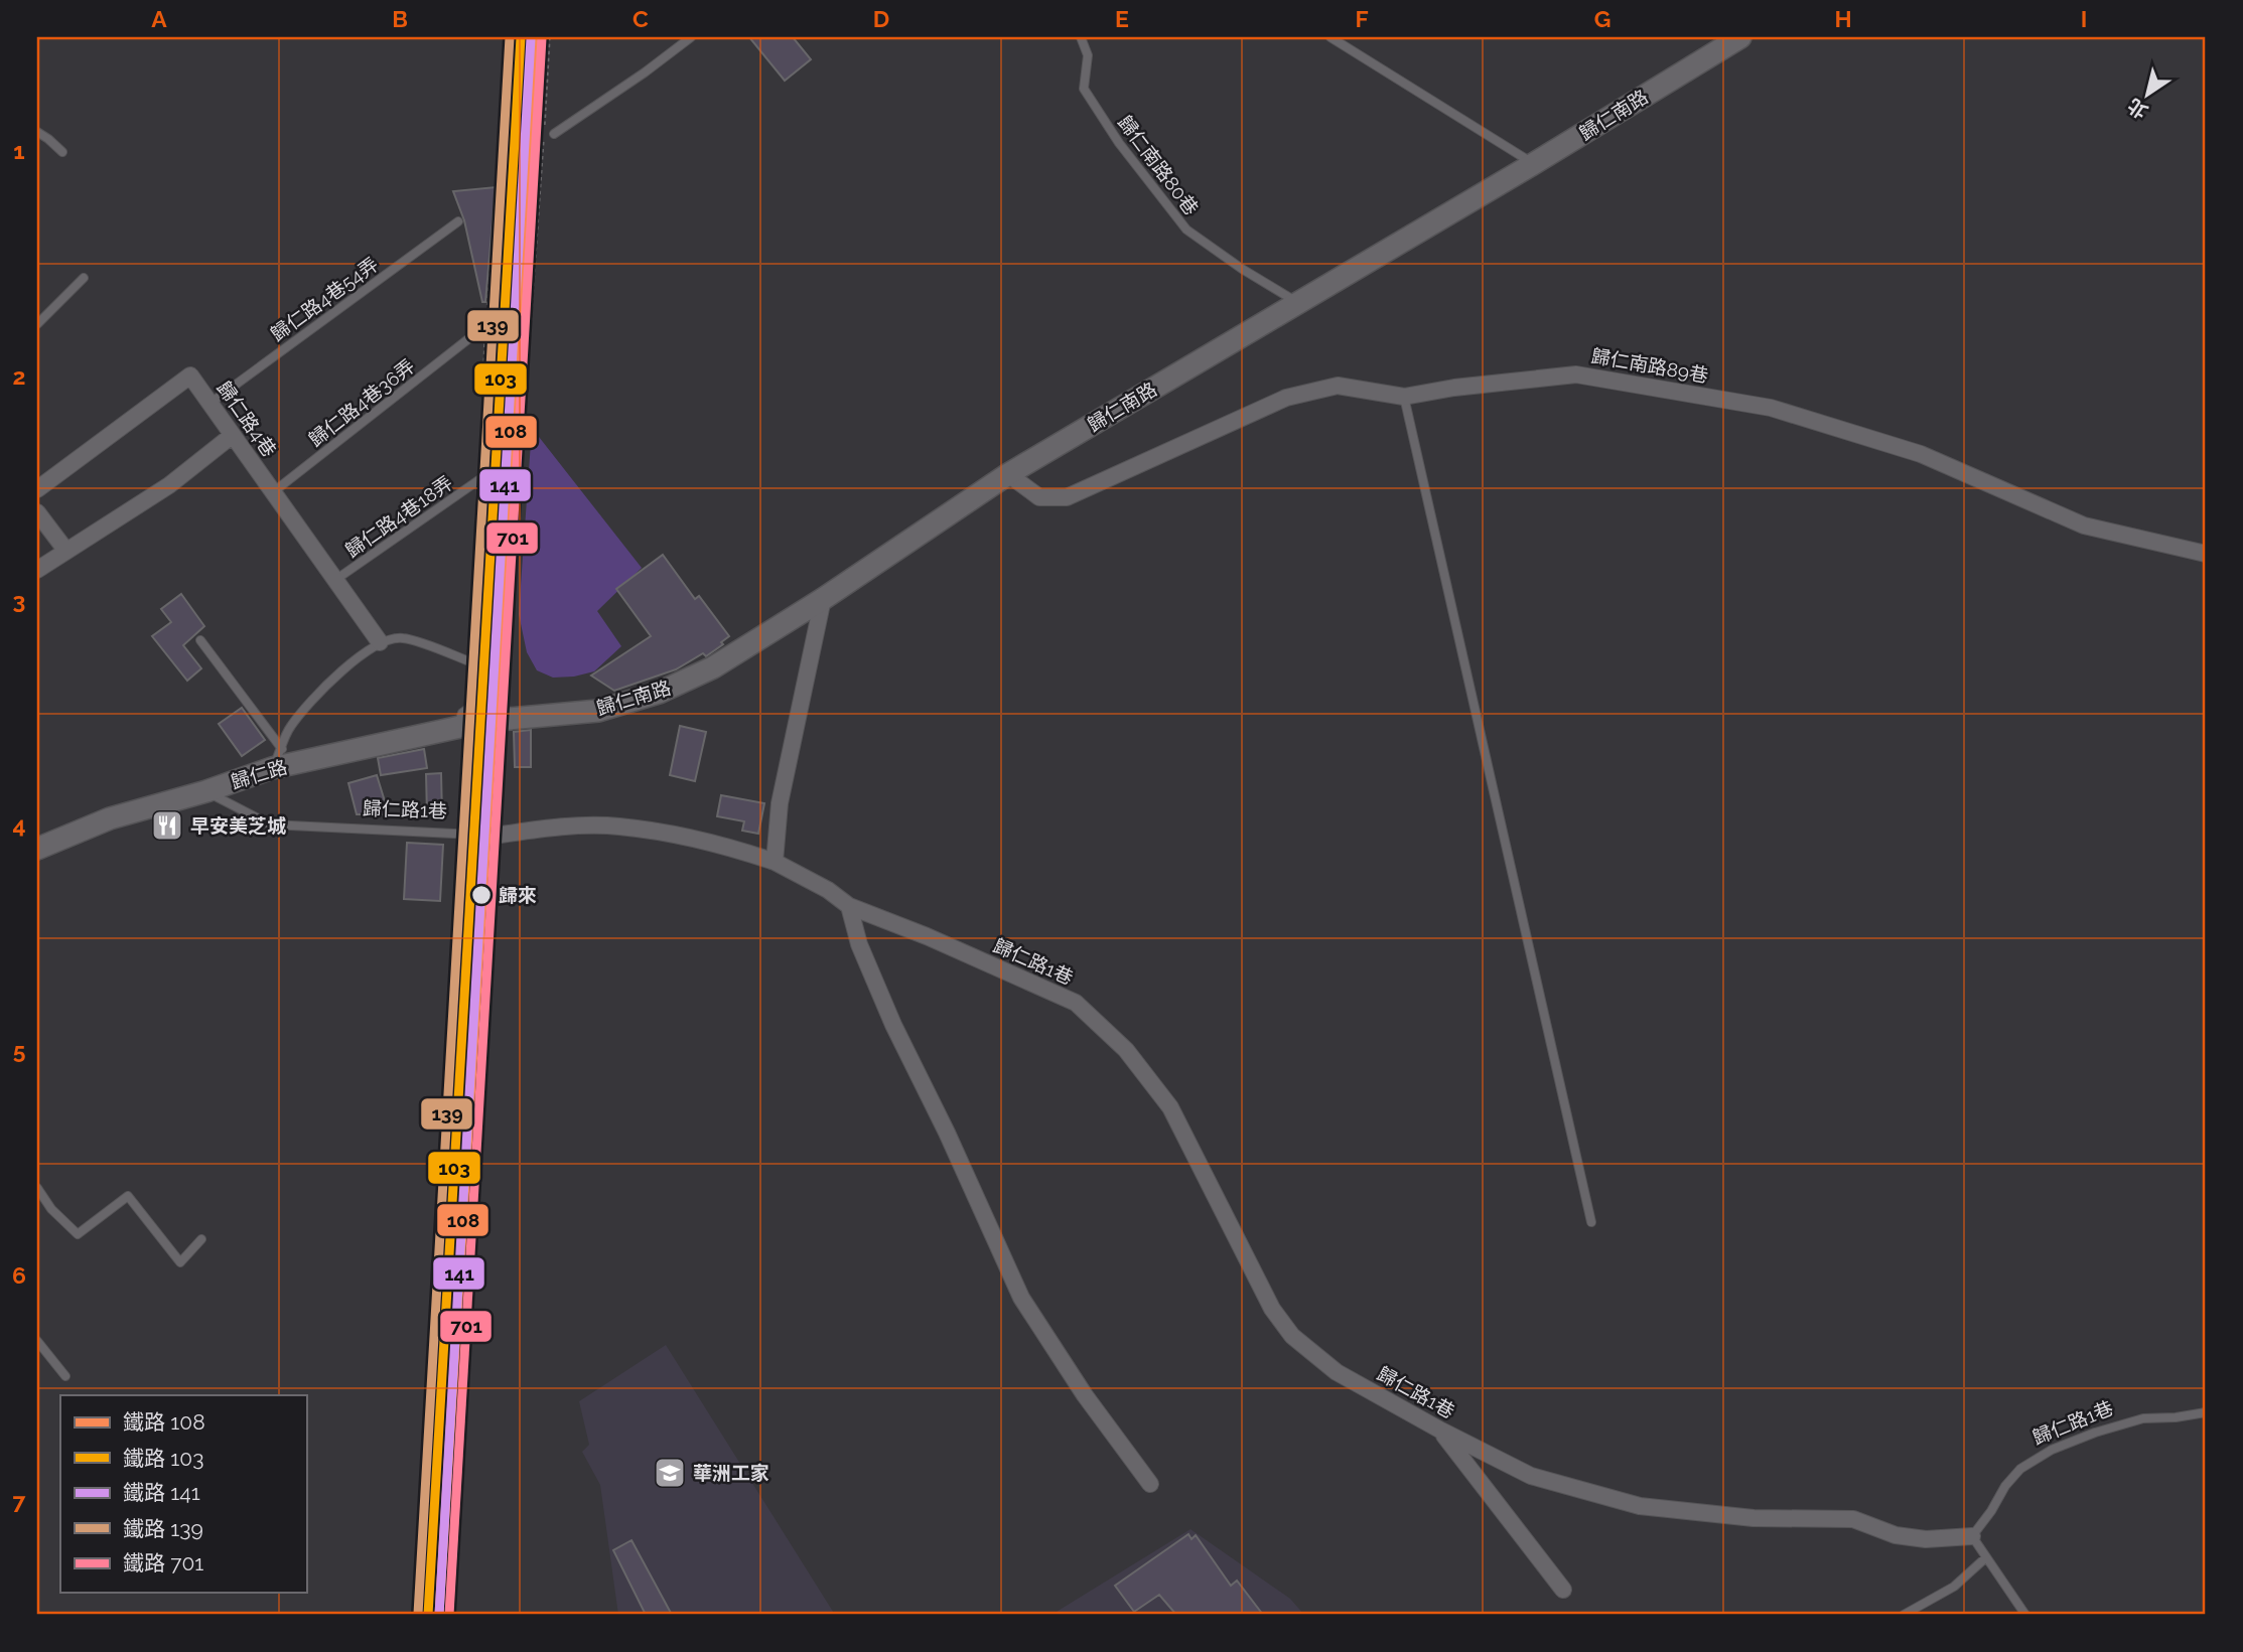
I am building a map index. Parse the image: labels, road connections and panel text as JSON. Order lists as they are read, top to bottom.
{
  "streets": {
    "street": [
      "歸仁南路",
      "歸仁南路89巷",
      "歸仁路4巷",
      "歸仁路",
      "歸仁路1巷"
    ],
    "lane": [
      "歸仁南路80巷",
      "歸仁路4巷54弄",
      "歸仁路4巷36弄",
      "歸仁路4巷18弄"
    ]
  },
  "crossings": [
    ["歸仁南路", "歸仁南路80巷"],
    ["歸仁南路", "歸仁南路89巷"],
    ["歸仁南路", "歸仁路"],
    ["歸仁路4巷54弄", "歸仁路4巷"],
    ["歸仁路4巷36弄", "歸仁路4巷"],
    ["歸仁路4巷", "歸仁路4巷18弄"],
    ["歸仁路", "歸仁路1巷"]
  ],
  "places": {
    "restaurant": ["早安美芝城"],
    "other": ["歸來"],
    "school or university": ["華洲工家"]
  },
  "lines": [
    "rail line 108",
    "rail line 103",
    "rail line 139",
    "rail line 141",
    "rail line 701"
  ],
  "legend": [
    "鐵路 108",
    "鐵路 103",
    "鐵路 141",
    "鐵路 139",
    "鐵路 701"
  ],
  "north": "bottom left",
  "grid": {
    "columns": [
      "A",
      "B",
      "C",
      "D",
      "E",
      "F",
      "G",
      "H",
      "I"
    ],
    "rows": [
      "1",
      "2",
      "3",
      "4",
      "5",
      "6",
      "7"
    ]
  }
}
